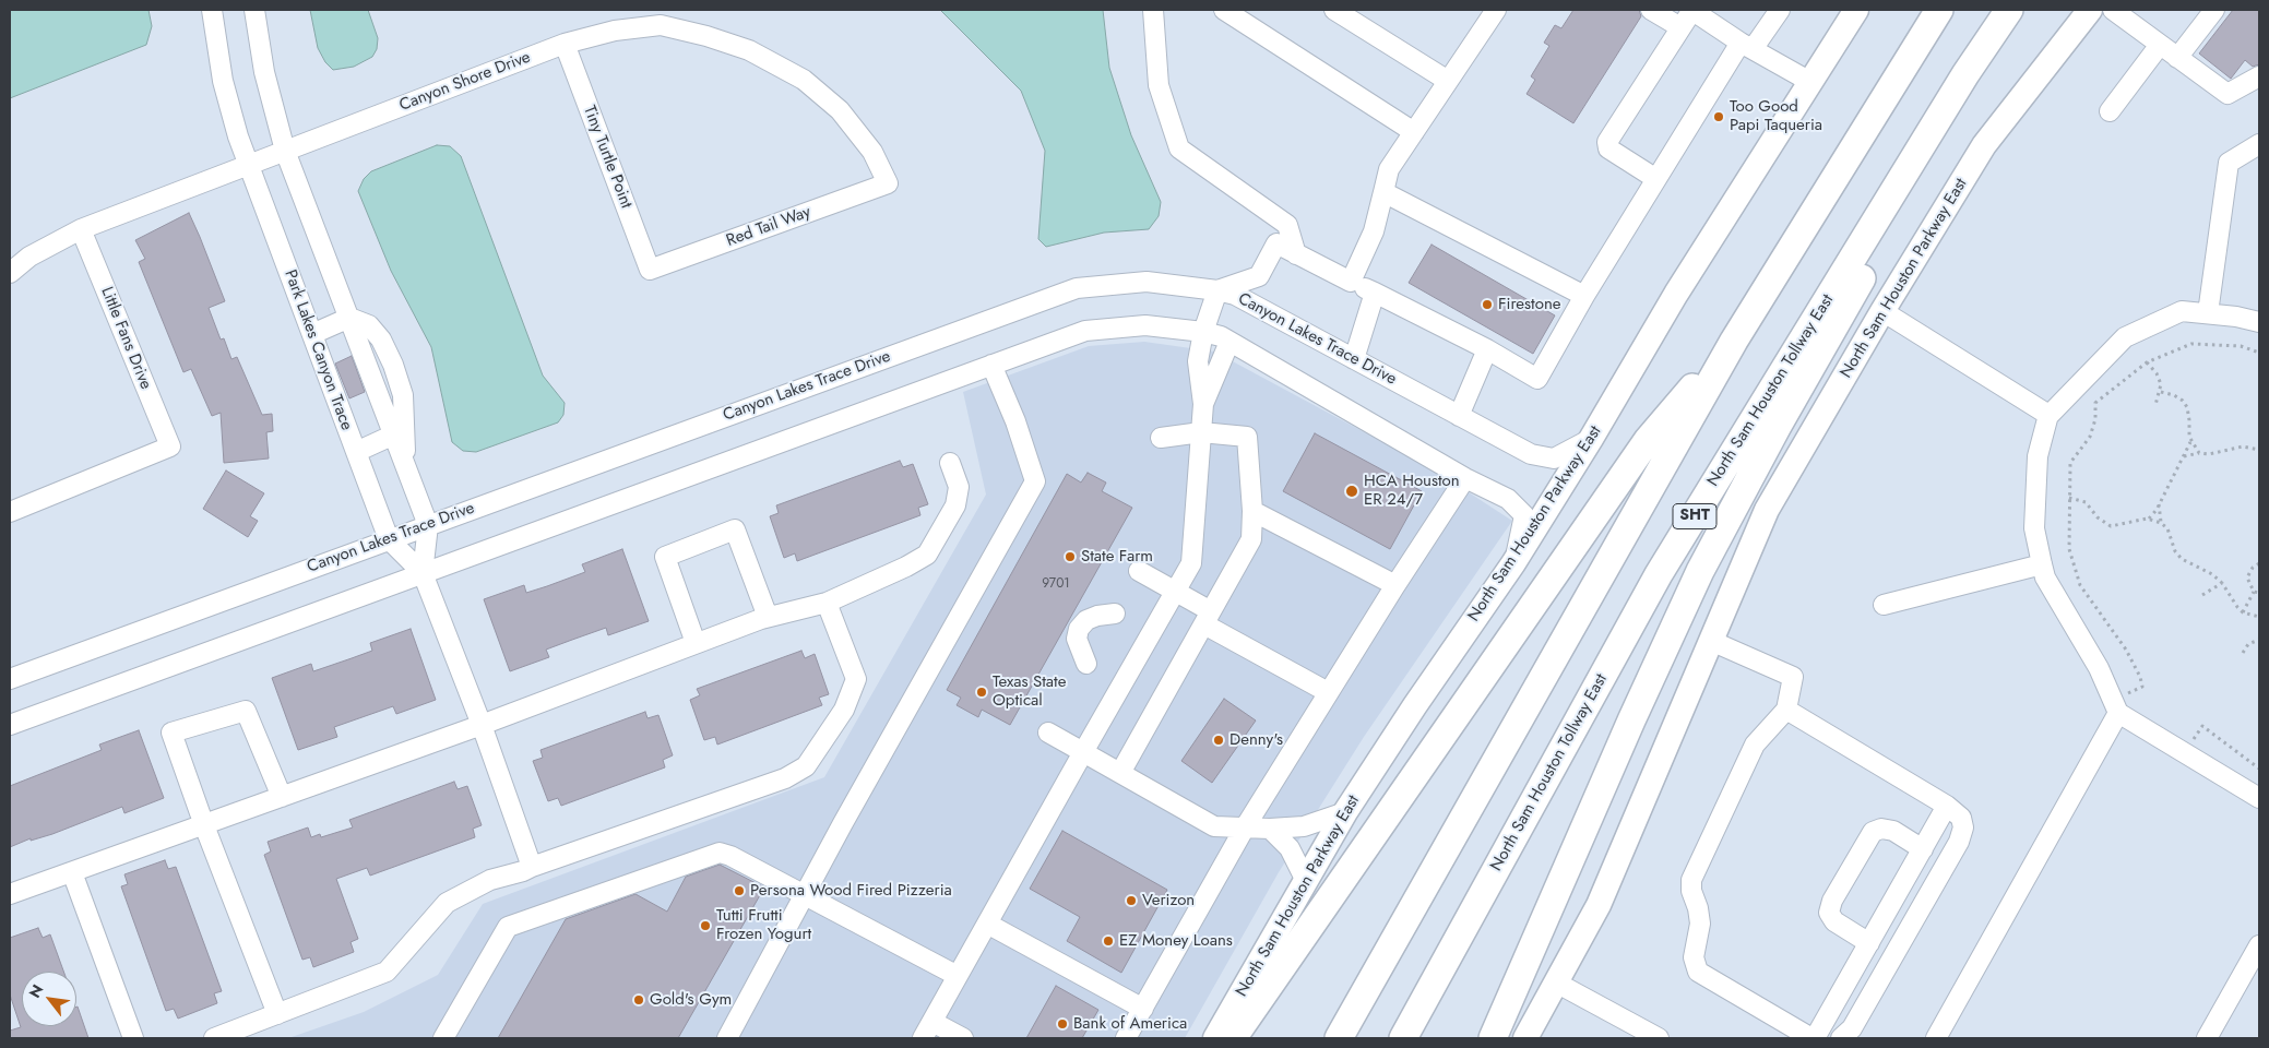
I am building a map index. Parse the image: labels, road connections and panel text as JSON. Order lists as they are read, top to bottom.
{
  "streets": {
    "highway": ["North Sam Houston Tollway East", "SHT"],
    "main road": ["North Sam Houston Parkway East"],
    "street": [
      "Canyon Shore Drive",
      "Tiny Turtle Point",
      "Red Tail Way",
      "Little Fans Drive",
      "Canyon Lakes Trace Drive",
      "Park Lakes Canyon Trace"
    ]
  },
  "crossings": [
    ["Canyon Shore Drive", "Tiny Turtle Point"],
    ["Canyon Shore Drive", "Red Tail Way"],
    ["Canyon Shore Drive", "Little Fans Drive"],
    ["Canyon Shore Drive", "Park Lakes Canyon Trace"],
    ["Tiny Turtle Point", "Red Tail Way"],
    ["North Sam Houston Parkway East", "Canyon Lakes Trace Drive"],
    ["Canyon Lakes Trace Drive", "Park Lakes Canyon Trace"]
  ],
  "places": [
    "Too Good Papi Taqueria",
    "Firestone",
    "HCA Houston ER 24/7",
    "State Farm",
    "Texas State Optical",
    "Denny's",
    "Persona Wood Fired Pizzeria",
    "Verizon",
    "Tutti Frutti Frozen Yogurt",
    "EZ Money Loans",
    "Gold's Gym",
    "Bank of America"
  ],
  "house_numbers": ["9701"],
  "north": "top left"
}
